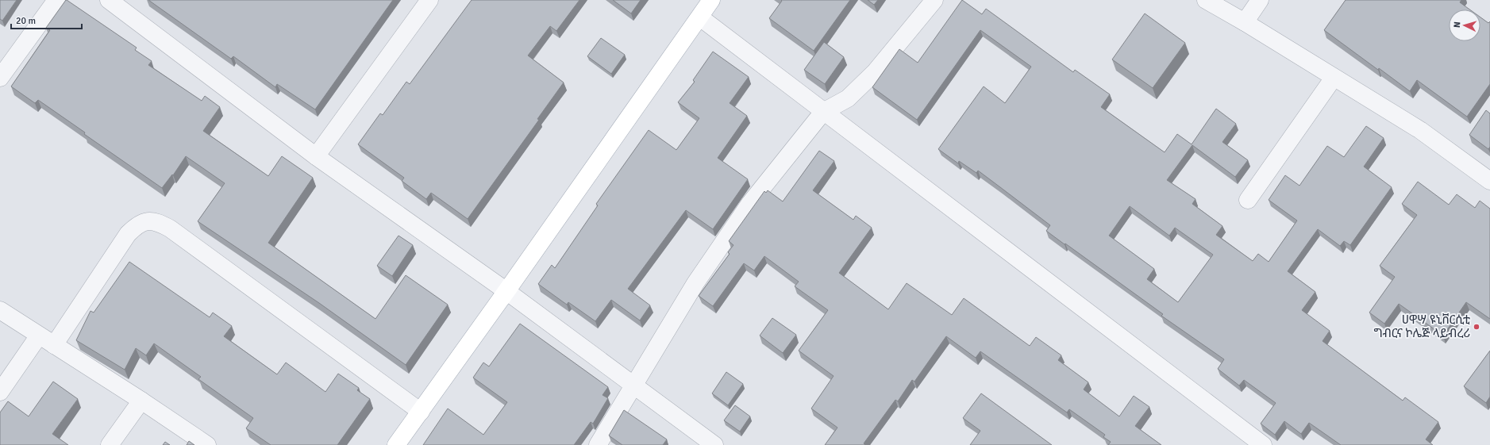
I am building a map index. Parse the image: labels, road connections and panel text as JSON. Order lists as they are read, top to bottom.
{
  "places": ["ሀዋሣ ዩኒቨርሲቲ ግብርና ኮሌጅ ላይብረሪ"],
  "scale_bar": "20 m",
  "north": "left"
}
